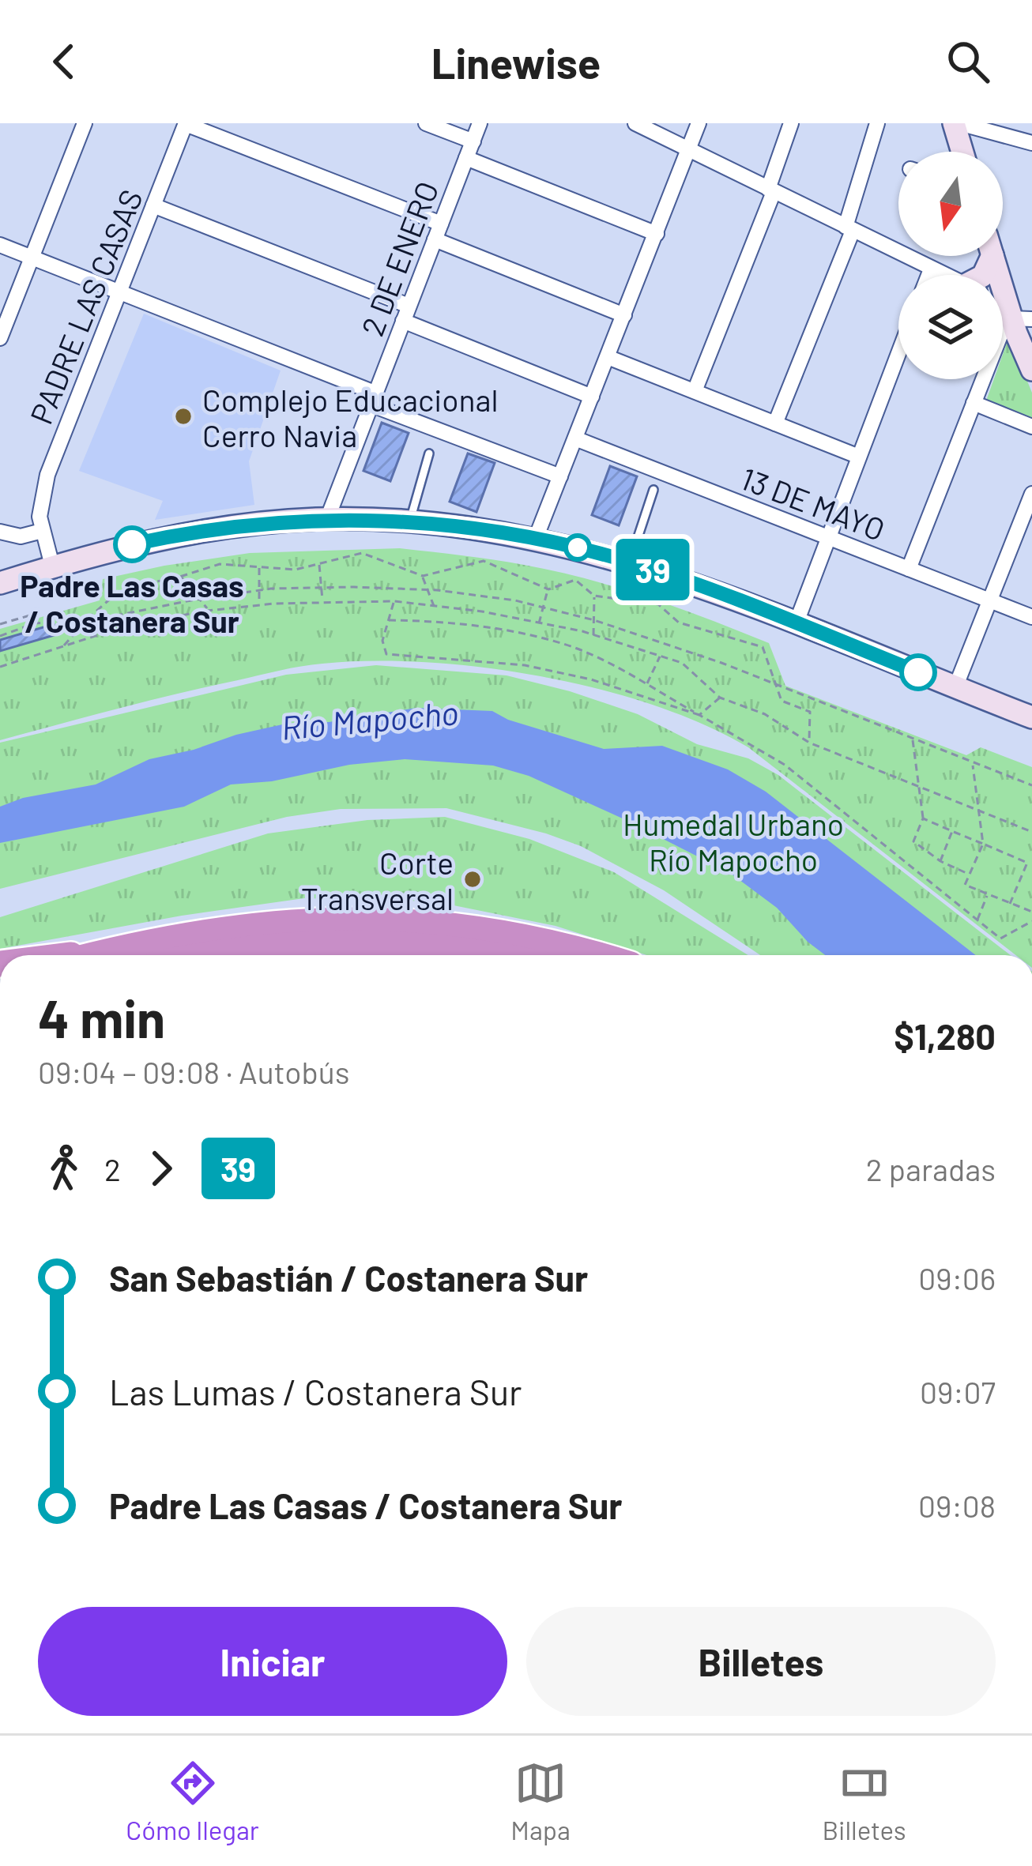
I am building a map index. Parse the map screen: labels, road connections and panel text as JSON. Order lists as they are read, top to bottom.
{
  "streets": {
    "street": ["2 DE ENERO", "PADRE LAS CASAS", "13 DE MAYO"]
  },
  "water": ["Río Mapocho"],
  "parks": ["Humedal Urbano Río Mapocho"],
  "places": ["Complejo Educacional Cerro Navia", "Padre Las Casas / Costanera Sur", "Corte Transversal"],
  "lines": ["bus line 39"],
  "north": "bottom",
  "page": {
    "header": "Linewise",
    "on_map": "39",
    "heading": ["4 min", "09:04 – 09:08 · Autobús", "$1,280"],
    "legs": ["2", "39", "2 paradas"],
    "list": [
      {
        "name": "San Sebastián / Costanera Sur",
        "value": "09:06"
      },
      {
        "name": "Las Lumas / Costanera Sur",
        "value": "09:07"
      },
      {
        "name": "Padre Las Casas / Costanera Sur",
        "value": "09:08"
      }
    ],
    "buttons": ["Iniciar", "Billetes"],
    "tabs": ["Cómo llegar", "Mapa", "Billetes"]
  }
}
